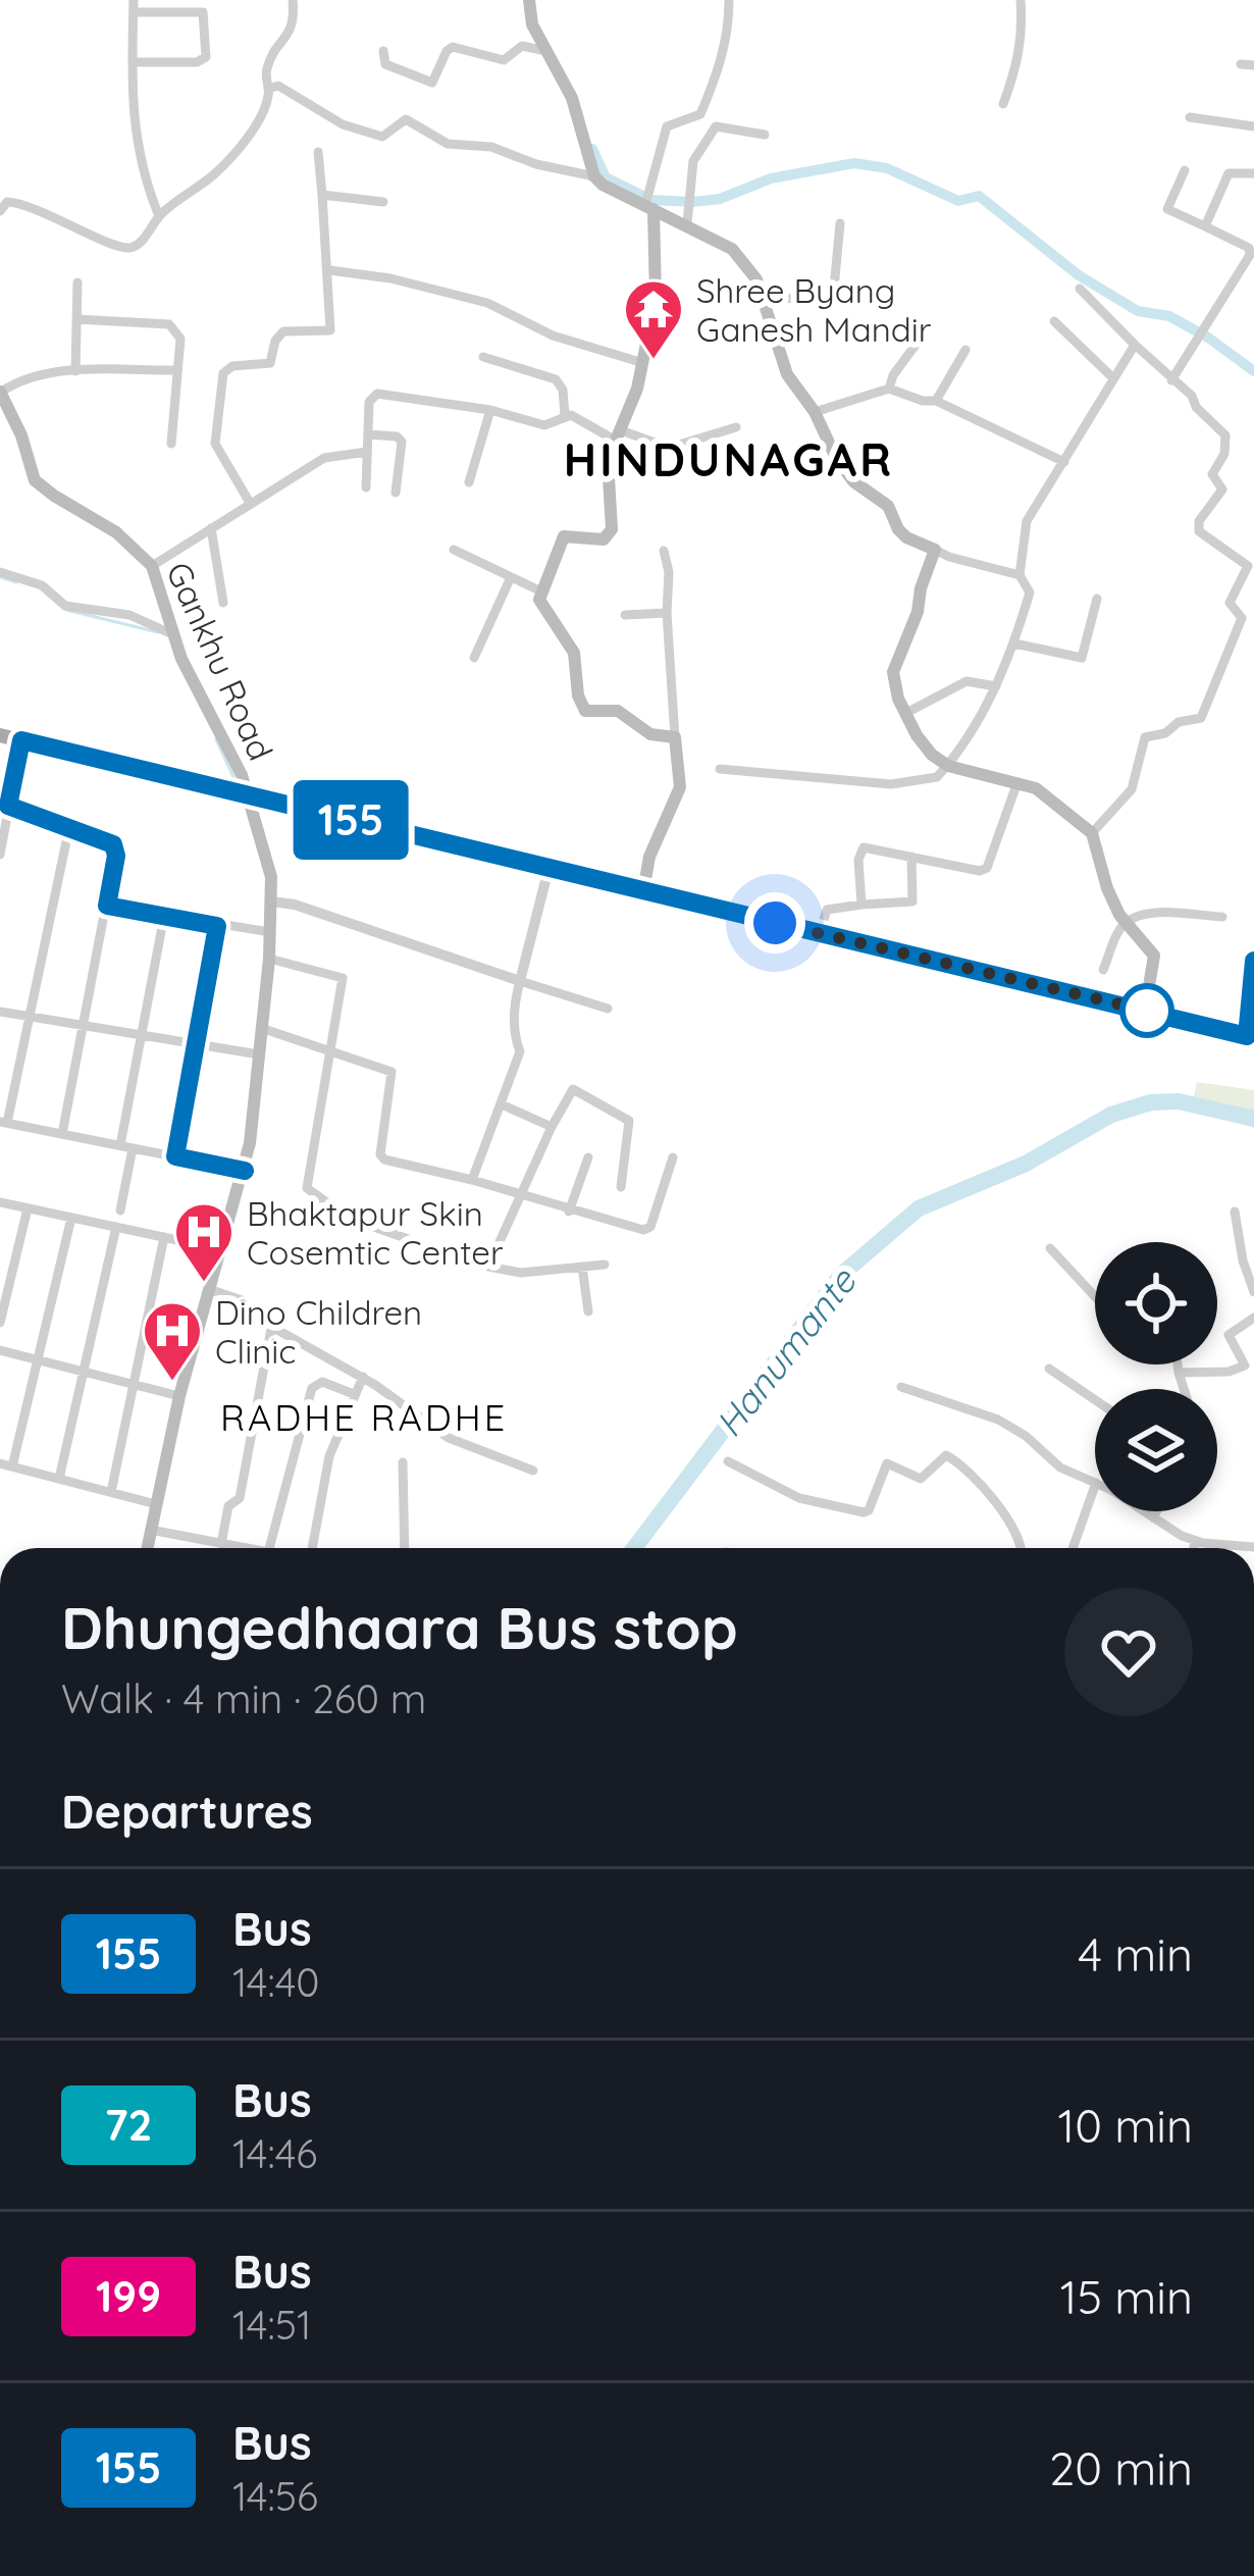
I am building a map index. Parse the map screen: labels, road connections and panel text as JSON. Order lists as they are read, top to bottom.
{
  "streets": {
    "main road": ["Gankhu Road"]
  },
  "districts": ["HINDUNAGAR", "RADHE RADHE"],
  "water": ["Hanumante"],
  "places": {
    "temple": ["Shree Byang Ganesh Mandir"],
    "hospital": ["Bhaktapur Skin Cosemtic Center", "Dino Children Clinic"]
  },
  "lines": ["bus line 155"],
  "page": {
    "on_map": "155",
    "heading": [
      ["Dhungedhaara Bus stop", "Walk · 4 min · 260 m"],
      "Departures"
    ],
    "list": [
      {
        "mark": "155",
        "name": "Bus",
        "note": "14:40",
        "value": "4 min"
      },
      {
        "mark": "72",
        "name": "Bus",
        "note": "14:46",
        "value": "10 min"
      },
      {
        "mark": "199",
        "name": "Bus",
        "note": "14:51",
        "value": "15 min"
      },
      {
        "mark": "155",
        "name": "Bus",
        "note": "14:56",
        "value": "20 min"
      }
    ]
  }
}
